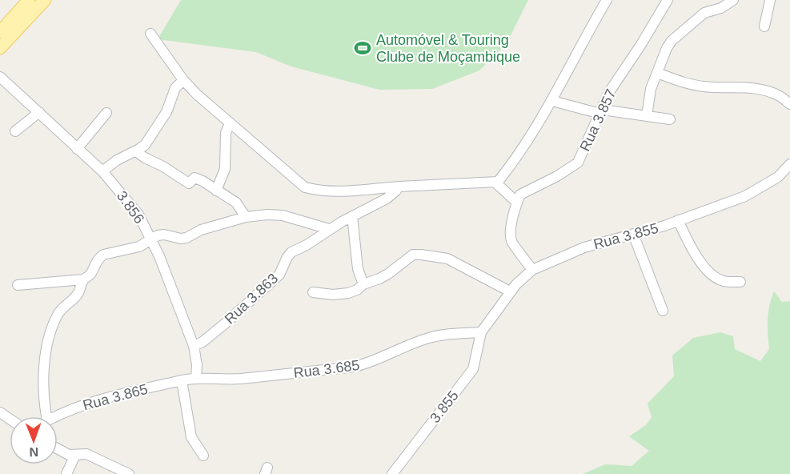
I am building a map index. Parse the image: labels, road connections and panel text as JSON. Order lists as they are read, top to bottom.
{
  "streets": {
    "street": [
      "Rua 3.857",
      "3.856",
      "Rua 3.855",
      "Rua 3.863",
      "Rua 3.685",
      "Rua 3.865",
      "3.855"
    ]
  },
  "crossings": [
    ["3.856", "Rua 3.863"],
    ["3.856", "Rua 3.685"],
    ["3.856", "Rua 3.865"],
    ["Rua 3.855", "Rua 3.685"],
    ["Rua 3.855", "3.855"],
    ["Rua 3.685", "Rua 3.865"],
    ["Rua 3.685", "3.855"]
  ],
  "places": {
    "sports": ["Automóvel & Touring Clube de Moçambique"]
  },
  "north": "bottom"
}
